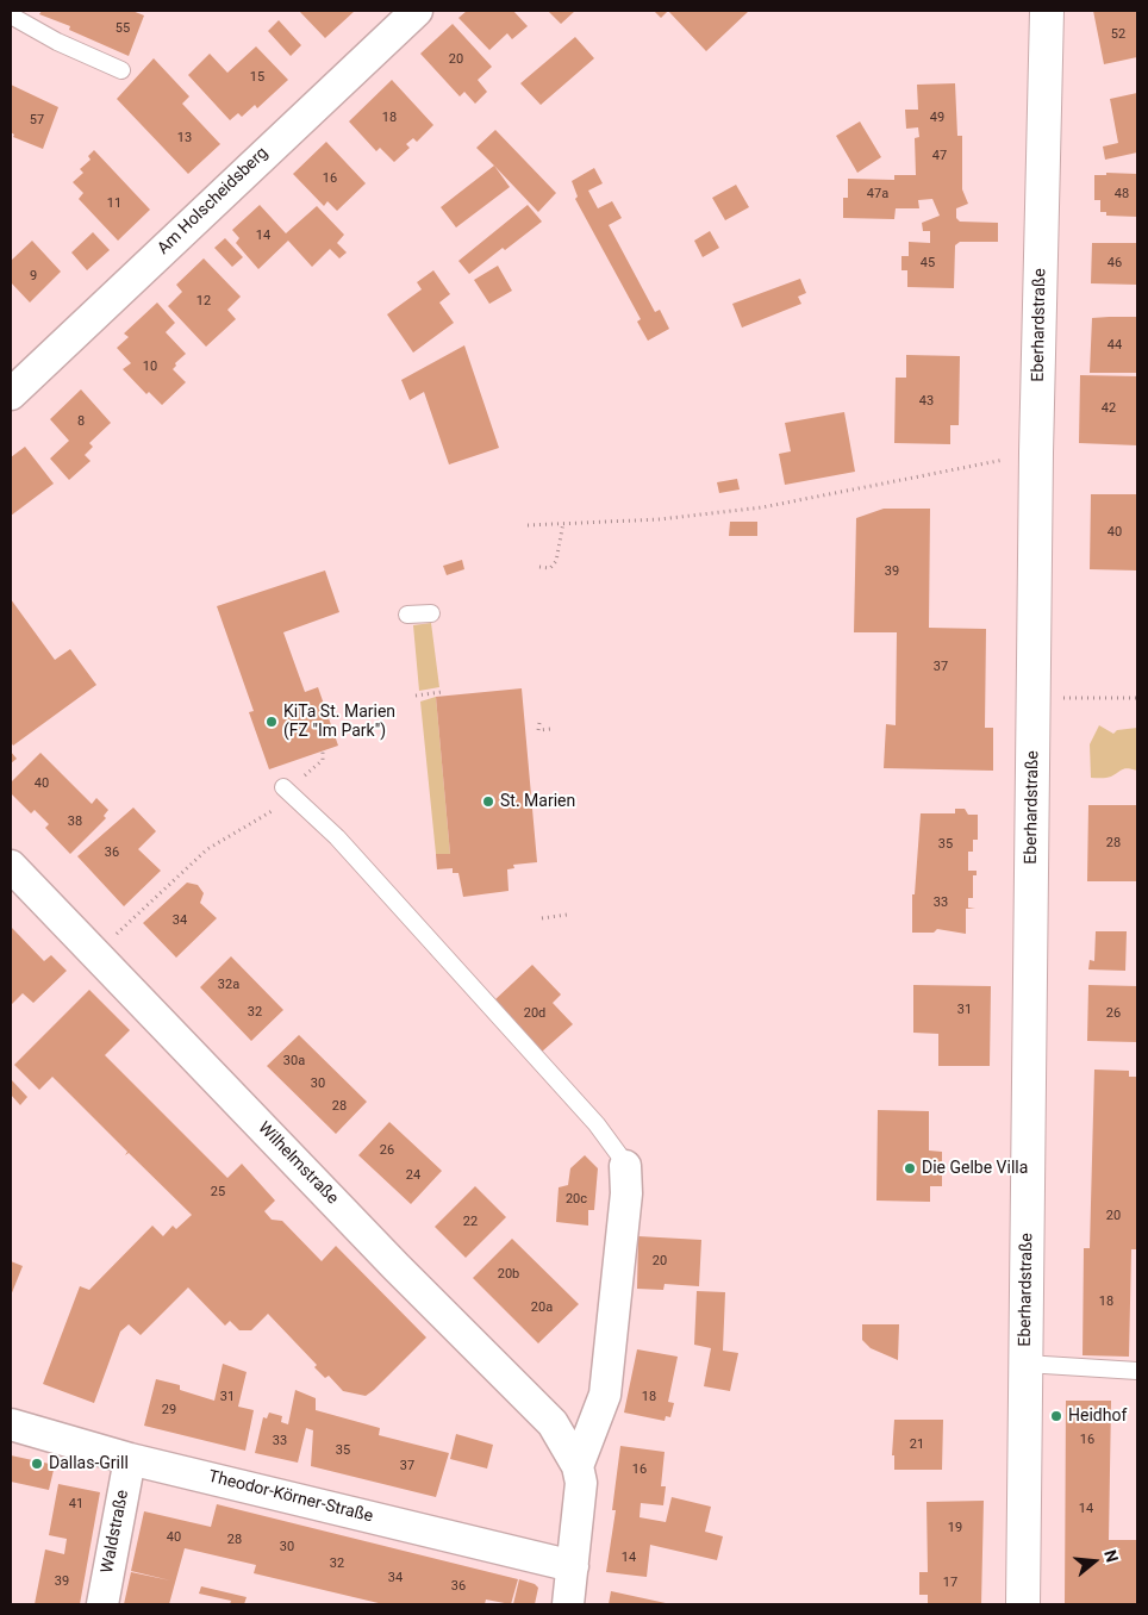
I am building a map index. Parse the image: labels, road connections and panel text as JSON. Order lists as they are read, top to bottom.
{
  "streets": {
    "main road": ["Eberhardstraße"],
    "street": [
      "Am Holscheidsberg",
      "Wilhelmstraße",
      "Theodor-Körner-Straße",
      "Waldstraße"
    ]
  },
  "crossings": [
    ["Wilhelmstraße", "Theodor-Körner-Straße"],
    ["Theodor-Körner-Straße", "Waldstraße"]
  ],
  "places": [
    "KiTa St. Marien (FZ \"Im Park\")",
    "St. Marien",
    "Die Gelbe Villa",
    "Heidhof",
    "Dallas-Grill"
  ],
  "house_numbers": [
    "55",
    "52",
    "20",
    "15",
    "18",
    "49",
    "57",
    "13",
    "47",
    "16",
    "47a",
    "48",
    "11",
    "14",
    "45",
    "46",
    "9",
    "12",
    "44",
    "10",
    "43",
    "42",
    "8",
    "40",
    "39",
    "37",
    "40",
    "38",
    "28",
    "35",
    "36",
    "33",
    "34",
    "32a",
    "31",
    "32",
    "20d",
    "26",
    "30a",
    "30",
    "28",
    "26",
    "24",
    "25",
    "20c",
    "20",
    "22",
    "20",
    "20b",
    "18",
    "20a",
    "31",
    "18",
    "29",
    "16",
    "33",
    "21",
    "35",
    "37",
    "16",
    "41",
    "14",
    "19",
    "40",
    "28",
    "30",
    "14",
    "32",
    "34",
    "39",
    "17",
    "36"
  ],
  "north": "right"
}
